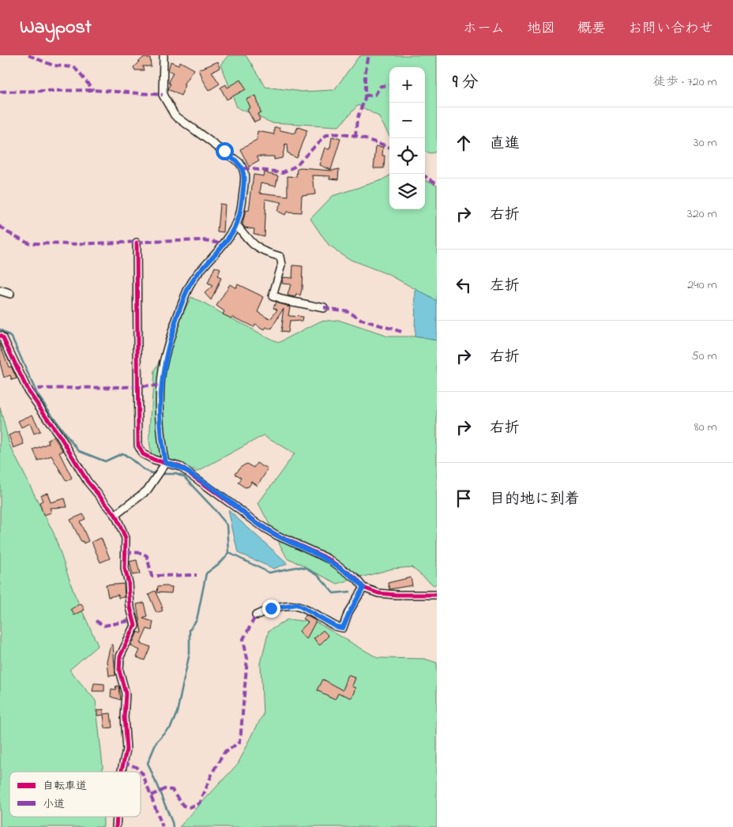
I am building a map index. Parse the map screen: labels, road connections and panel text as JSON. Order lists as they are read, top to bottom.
{
  "legend": ["自転車道", "小道"],
  "page": {
    "header": "Waypost",
    "nav": [
      "ホーム",
      "地図",
      "概要",
      "お問い合わせ"
    ],
    "heading": ["9 分", "徒歩 · 720 m"],
    "map_buttons": ["+", "−"],
    "list": [
      ["直進", "30 m"],
      ["右折", "320 m"],
      ["左折", "240 m"],
      ["右折", "50 m"],
      ["右折", "80 m"],
      "目的地に到着"
    ]
  }
}
